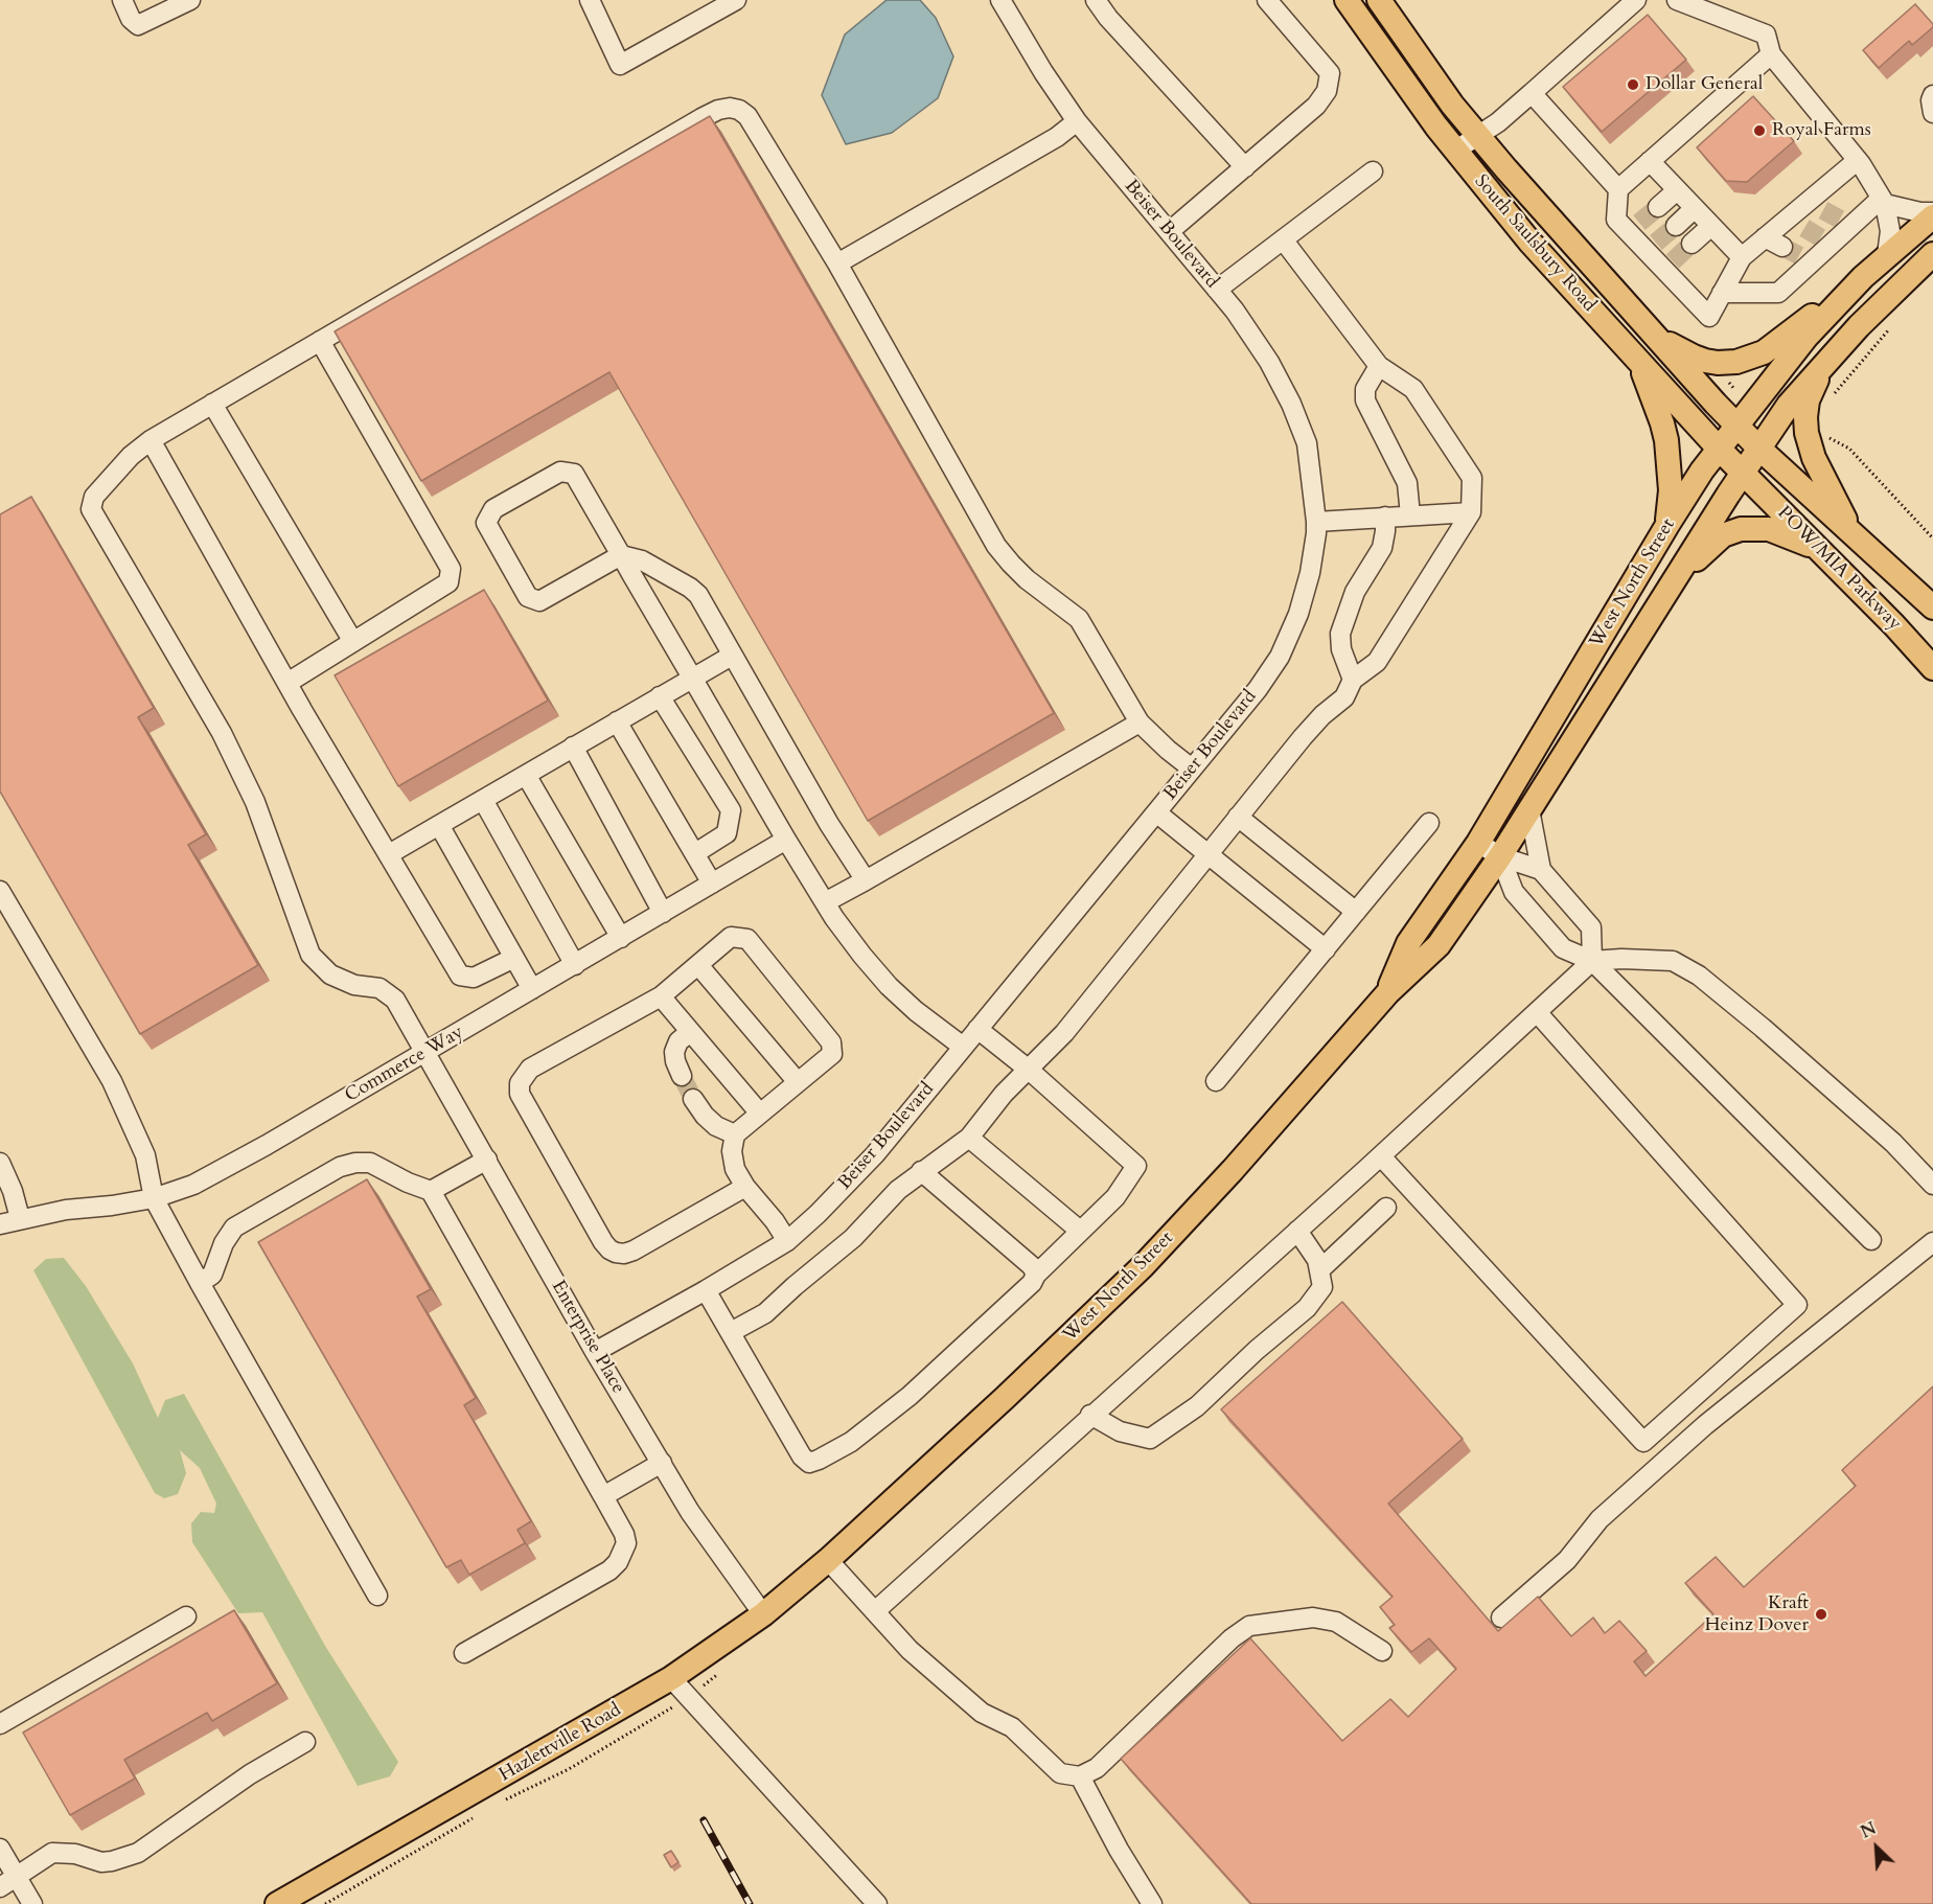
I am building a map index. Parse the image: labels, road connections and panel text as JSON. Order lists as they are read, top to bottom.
{
  "streets": {
    "main road": [
      "South Saulsbury Road",
      "POW/MIA Parkway",
      "West North Street",
      "Hazlettville Road"
    ],
    "street": ["Beiser Boulevard", "Commerce Way", "Enterprise Place"]
  },
  "crossings": [
    ["Beiser Boulevard", "Enterprise Place"],
    ["South Saulsbury Road", "POW/MIA Parkway"],
    ["South Saulsbury Road", "West North Street"],
    ["POW/MIA Parkway", "West North Street"],
    ["West North Street", "Hazlettville Road"],
    ["Commerce Way", "Enterprise Place"],
    ["Enterprise Place", "Hazlettville Road"]
  ],
  "places": ["Dollar General", "Royal Farms", "Kraft Heinz Dover"],
  "north": "top left"
}
